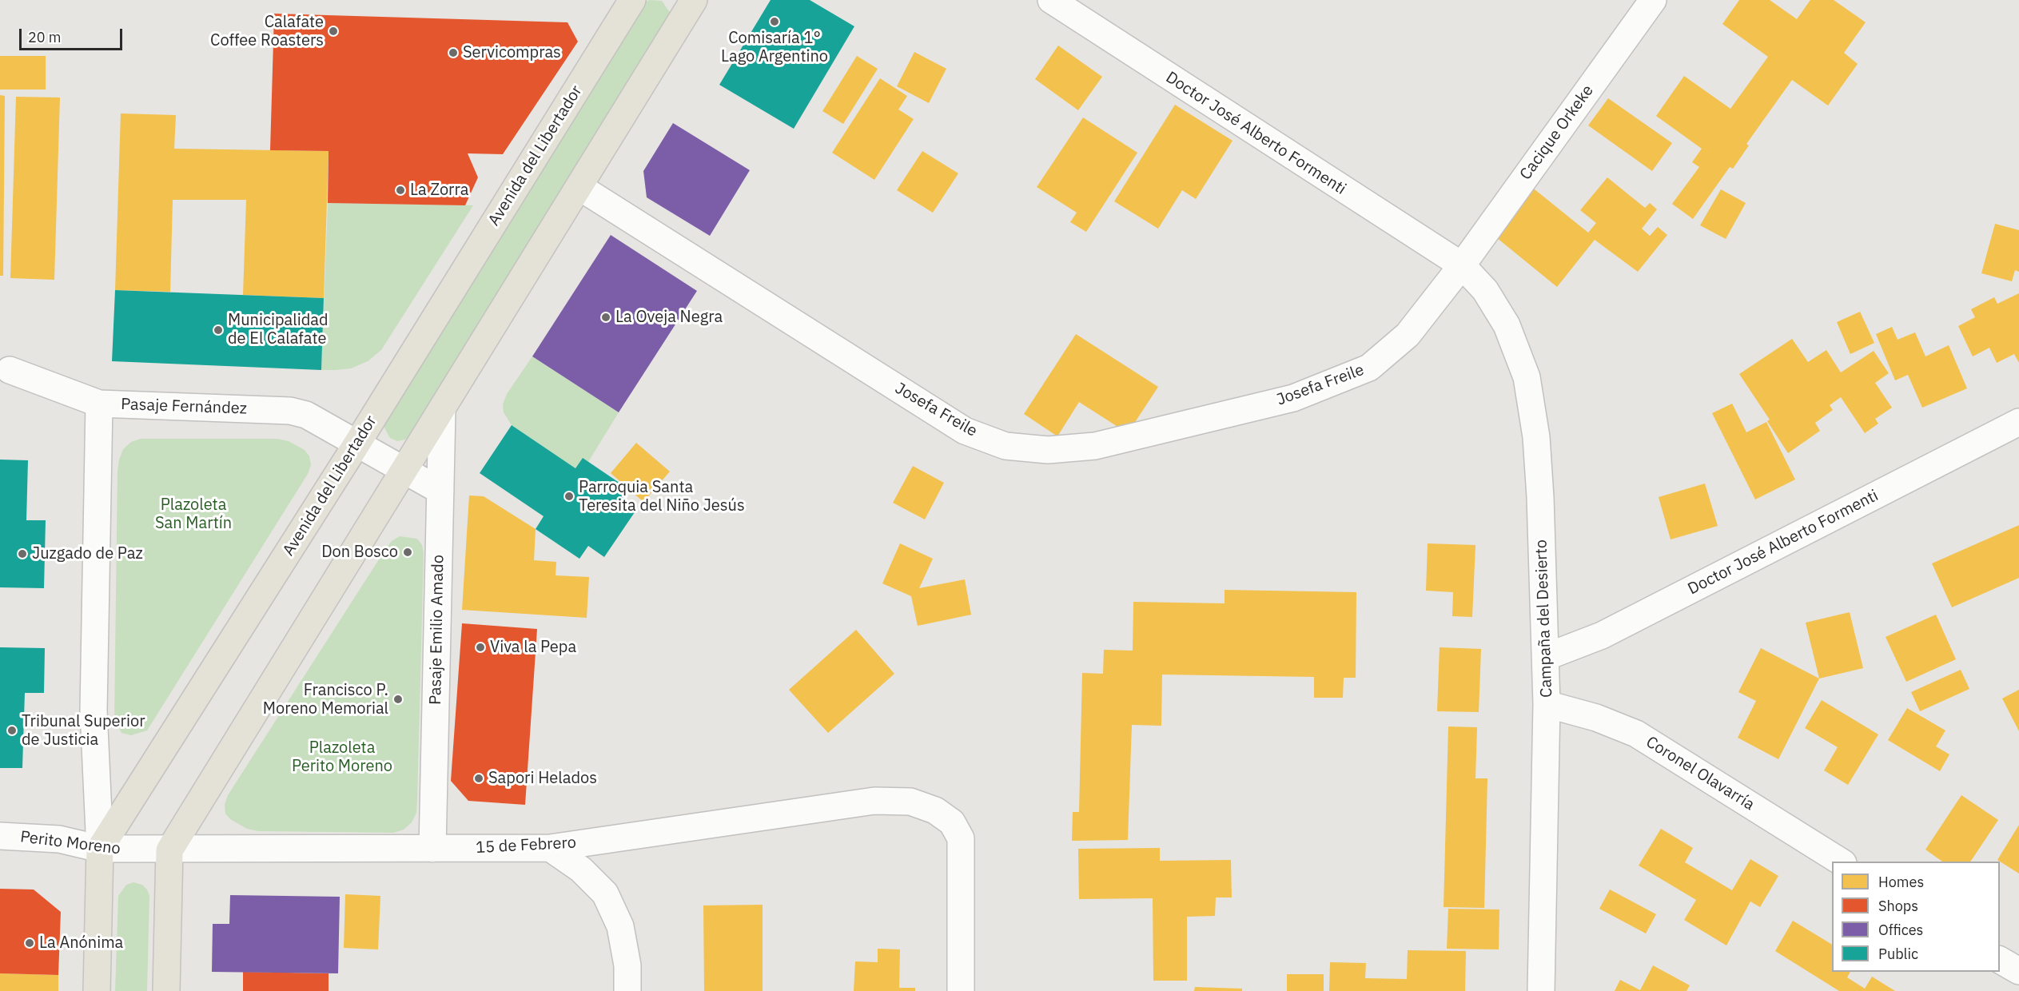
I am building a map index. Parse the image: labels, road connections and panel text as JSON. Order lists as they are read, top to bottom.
{
  "streets": {
    "main road": ["Avenida del Libertador"],
    "street": [
      "Cacique Orkeke",
      "Doctor José Alberto Formenti",
      "Josefa Freile",
      "Pasaje Fernández",
      "Campaña del Desierto",
      "Pasaje Emilio Amado",
      "Coronel Olavarría",
      "Perito Moreno",
      "15 de Febrero"
    ]
  },
  "crossings": [
    ["Cacique Orkeke", "Doctor José Alberto Formenti"],
    ["Cacique Orkeke", "Josefa Freile"],
    ["Cacique Orkeke", "Campaña del Desierto"],
    ["Doctor José Alberto Formenti", "Josefa Freile"],
    ["Doctor José Alberto Formenti", "Campaña del Desierto"],
    ["Avenida del Libertador", "Pasaje Fernández"],
    ["Avenida del Libertador", "Perito Moreno"],
    ["Josefa Freile", "Campaña del Desierto"],
    ["Pasaje Fernández", "Pasaje Emilio Amado"],
    ["Campaña del Desierto", "Coronel Olavarría"],
    ["Pasaje Emilio Amado", "15 de Febrero"],
    ["Perito Moreno", "15 de Febrero"]
  ],
  "parks": ["Plazoleta San Martín", "Plazoleta Perito Moreno"],
  "places": [
    "Comisaría 1° Lago Argentino",
    "Calafate Coffee Roasters",
    "Servicompras",
    "La Zorra",
    "La Oveja Negra",
    "Municipalidad de El Calafate",
    "Parroquia Santa Teresita del Niño Jesús",
    "Don Bosco",
    "Juzgado de Paz",
    "Viva la Pepa",
    "Francisco P. Moreno Memorial",
    "Tribunal Superior de Justicia",
    "Sapori Helados",
    "La Anónima"
  ],
  "legend": [
    "Homes",
    "Shops",
    "Offices",
    "Public"
  ],
  "scale_bar": "20 m"
}
